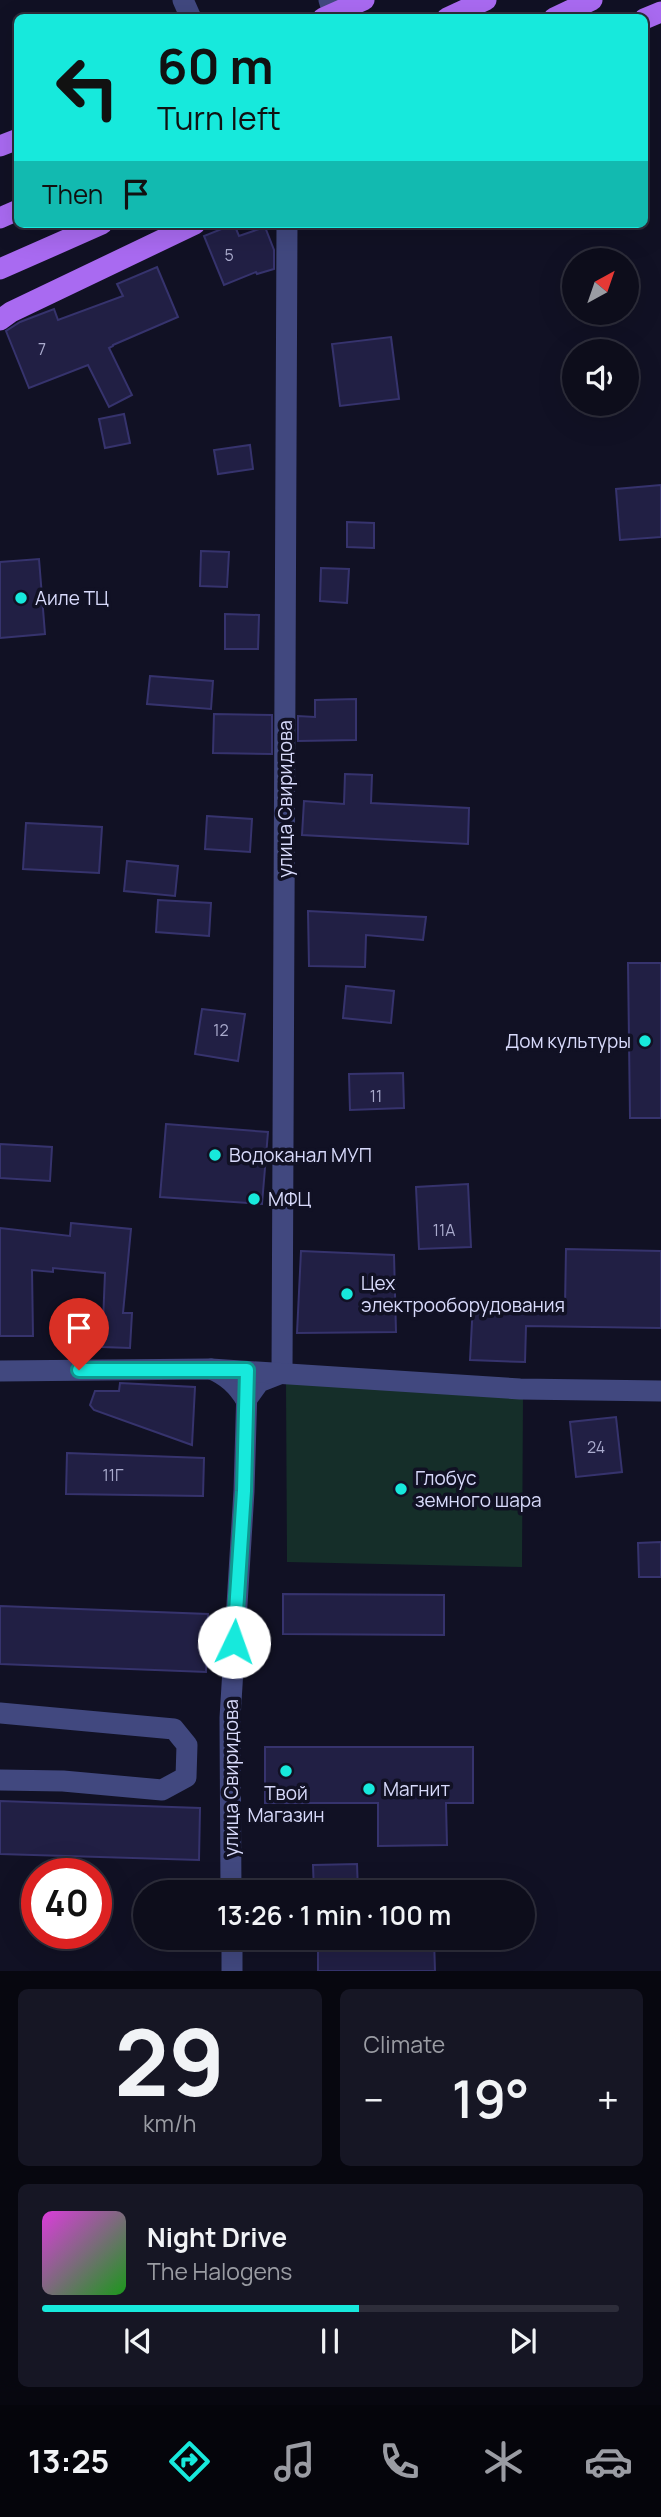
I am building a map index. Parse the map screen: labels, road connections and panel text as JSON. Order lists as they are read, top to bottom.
{
  "streets": {
    "street": ["улица Свиридова"]
  },
  "places": [
    "Аиле ТЦ",
    "Дом культуры",
    "Водоканал МУП",
    "МФЦ",
    "Цех электрооборудования",
    "Глобус земного шара",
    "Твой Магазин",
    "Магнит"
  ],
  "house_numbers": [
    "5",
    "7",
    "12",
    "11",
    "11А",
    "24",
    "11Г"
  ],
  "north": "top right",
  "page": {
    "turn": ["60 m", "Turn left"],
    "then": "Then",
    "limit": "40",
    "trip": "13:26 · 1 min · 100 m",
    "tile": [
      ["29", "km/h"],
      "Climate"
    ],
    "heat": ["−", "19°", "+"],
    "song": ["Night Drive", "The Halogens"],
    "tabs": "13:25"
  }
}
